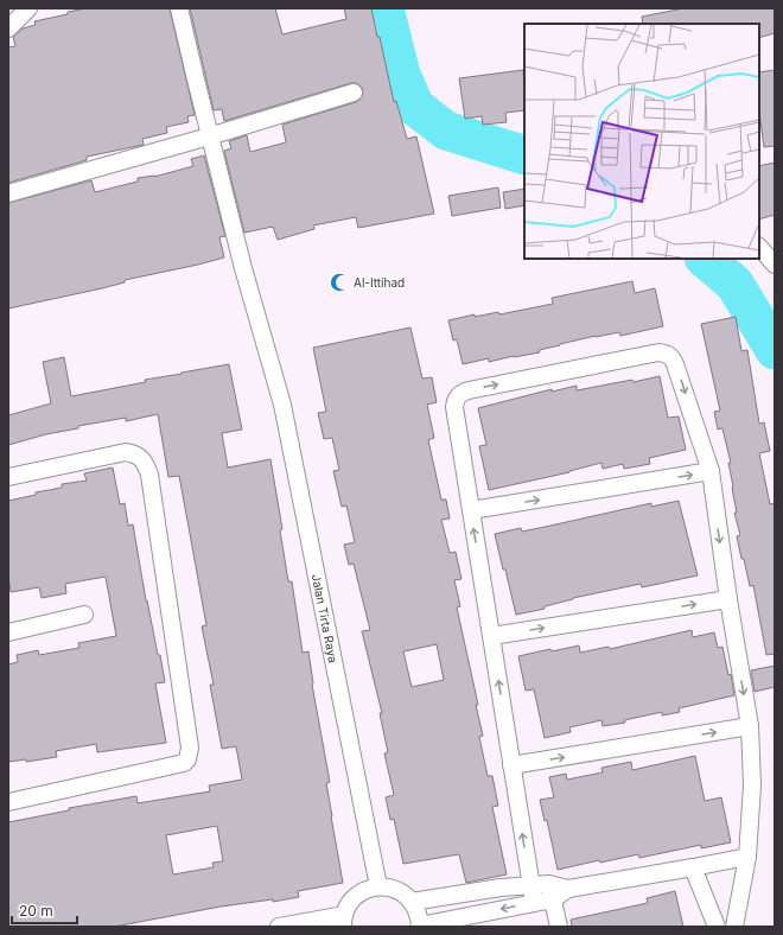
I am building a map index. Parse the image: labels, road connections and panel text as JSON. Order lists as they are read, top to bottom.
{
  "streets": {
    "street": ["Jalan Tirta Raya"]
  },
  "places": {
    "mosque": ["Al-Ittihad"]
  },
  "scale_bar": "20 m"
}
